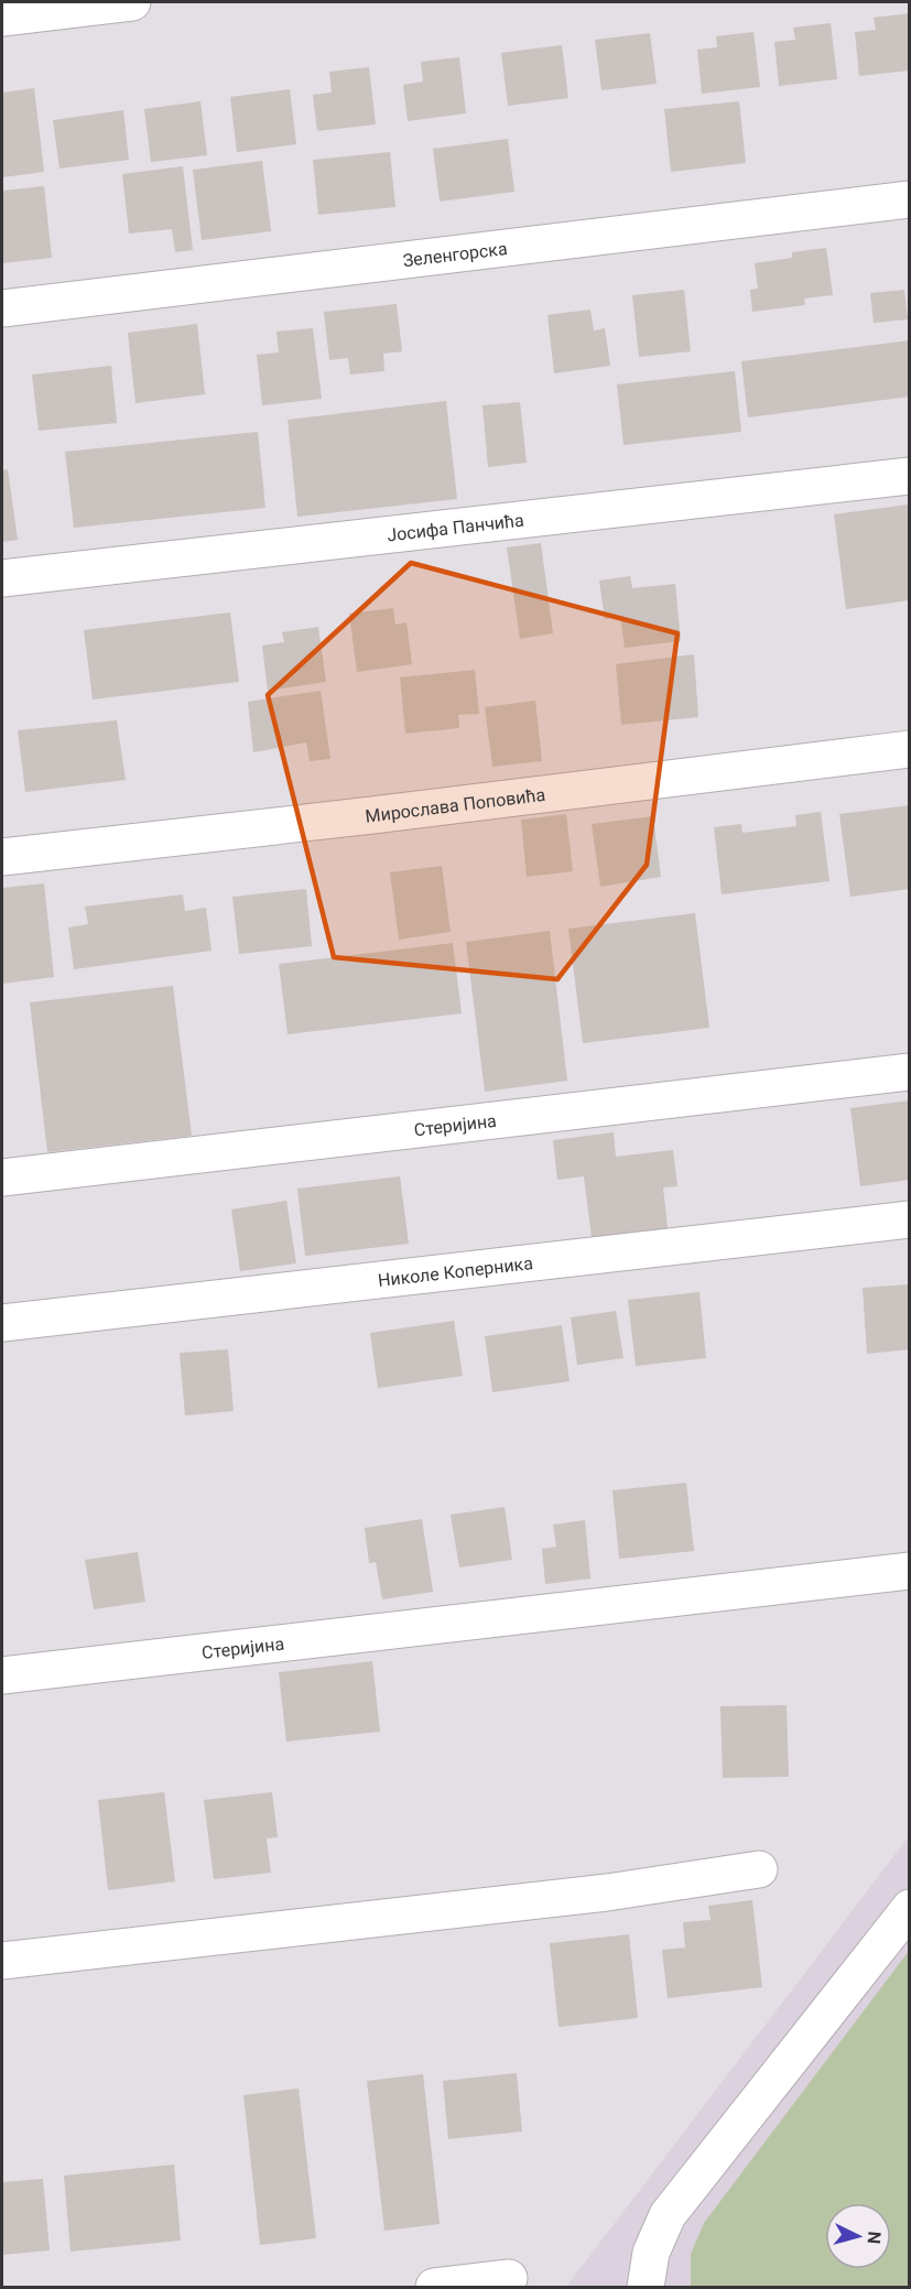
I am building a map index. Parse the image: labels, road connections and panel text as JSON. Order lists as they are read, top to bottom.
{
  "streets": {
    "street": [
      "Зеленгорска",
      "Јосифа Панчића",
      "Мирослава Поповића",
      "Стеријина",
      "Николе Коперника"
    ]
  },
  "north": "right"
}
